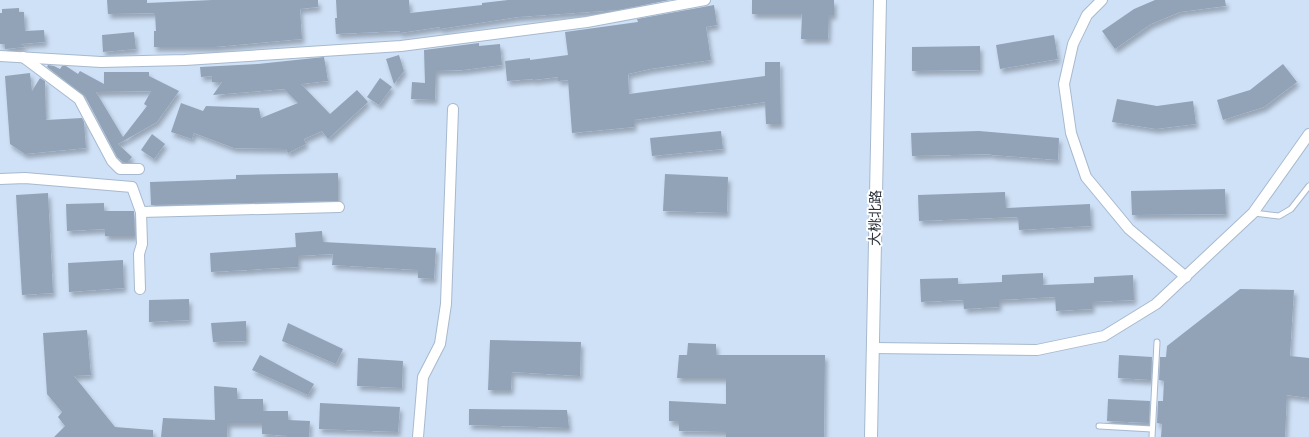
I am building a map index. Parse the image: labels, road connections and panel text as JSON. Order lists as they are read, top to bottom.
{
  "streets": {
    "street": ["大桃北路"]
  }
}
